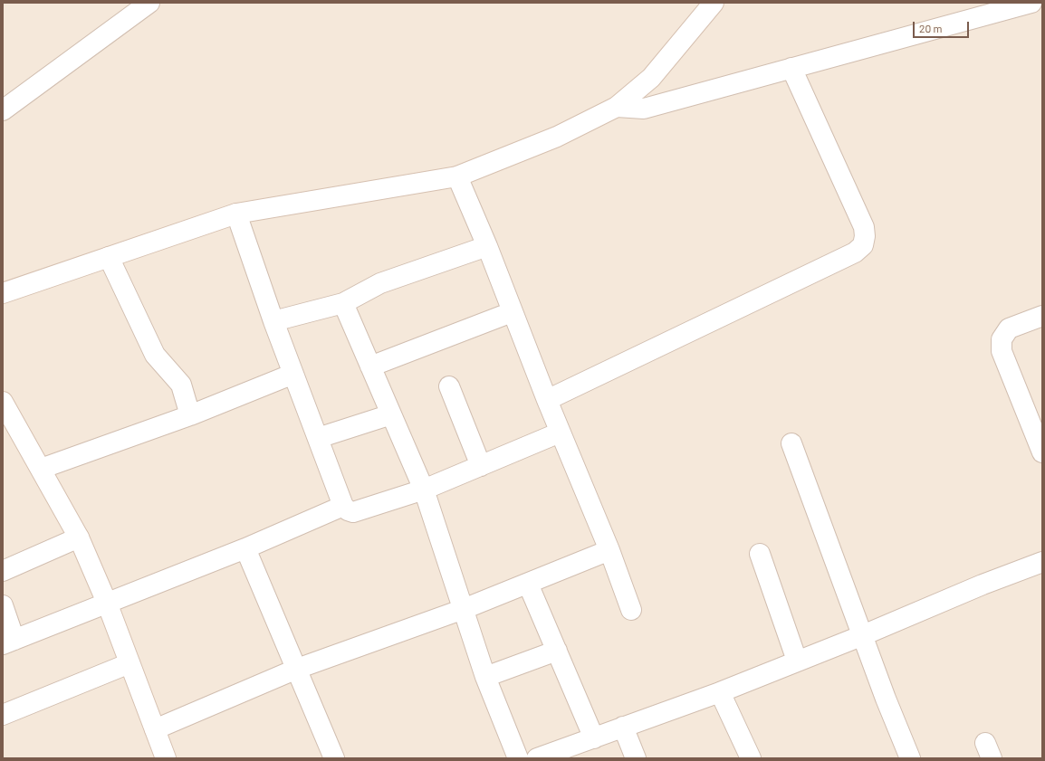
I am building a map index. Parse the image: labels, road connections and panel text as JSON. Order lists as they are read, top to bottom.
{
  "scale_bar": "20 m"
}
